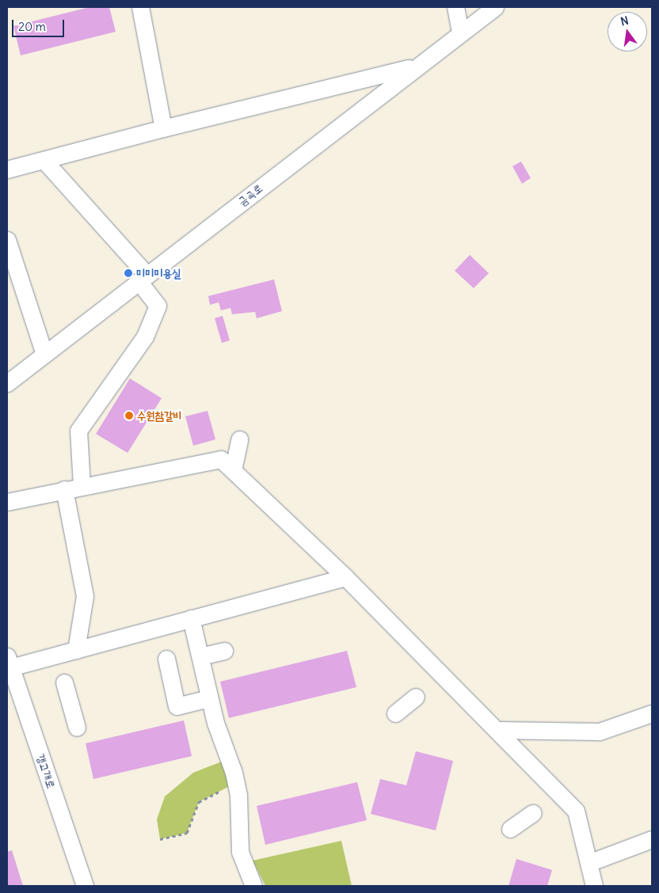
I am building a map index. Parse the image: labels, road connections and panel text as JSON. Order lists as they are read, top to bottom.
{
  "streets": {
    "street": ["금곡로", "갱고개로"]
  },
  "places": ["미미미용실", "수원참갈비"],
  "scale_bar": "20 m",
  "north": "top"
}
